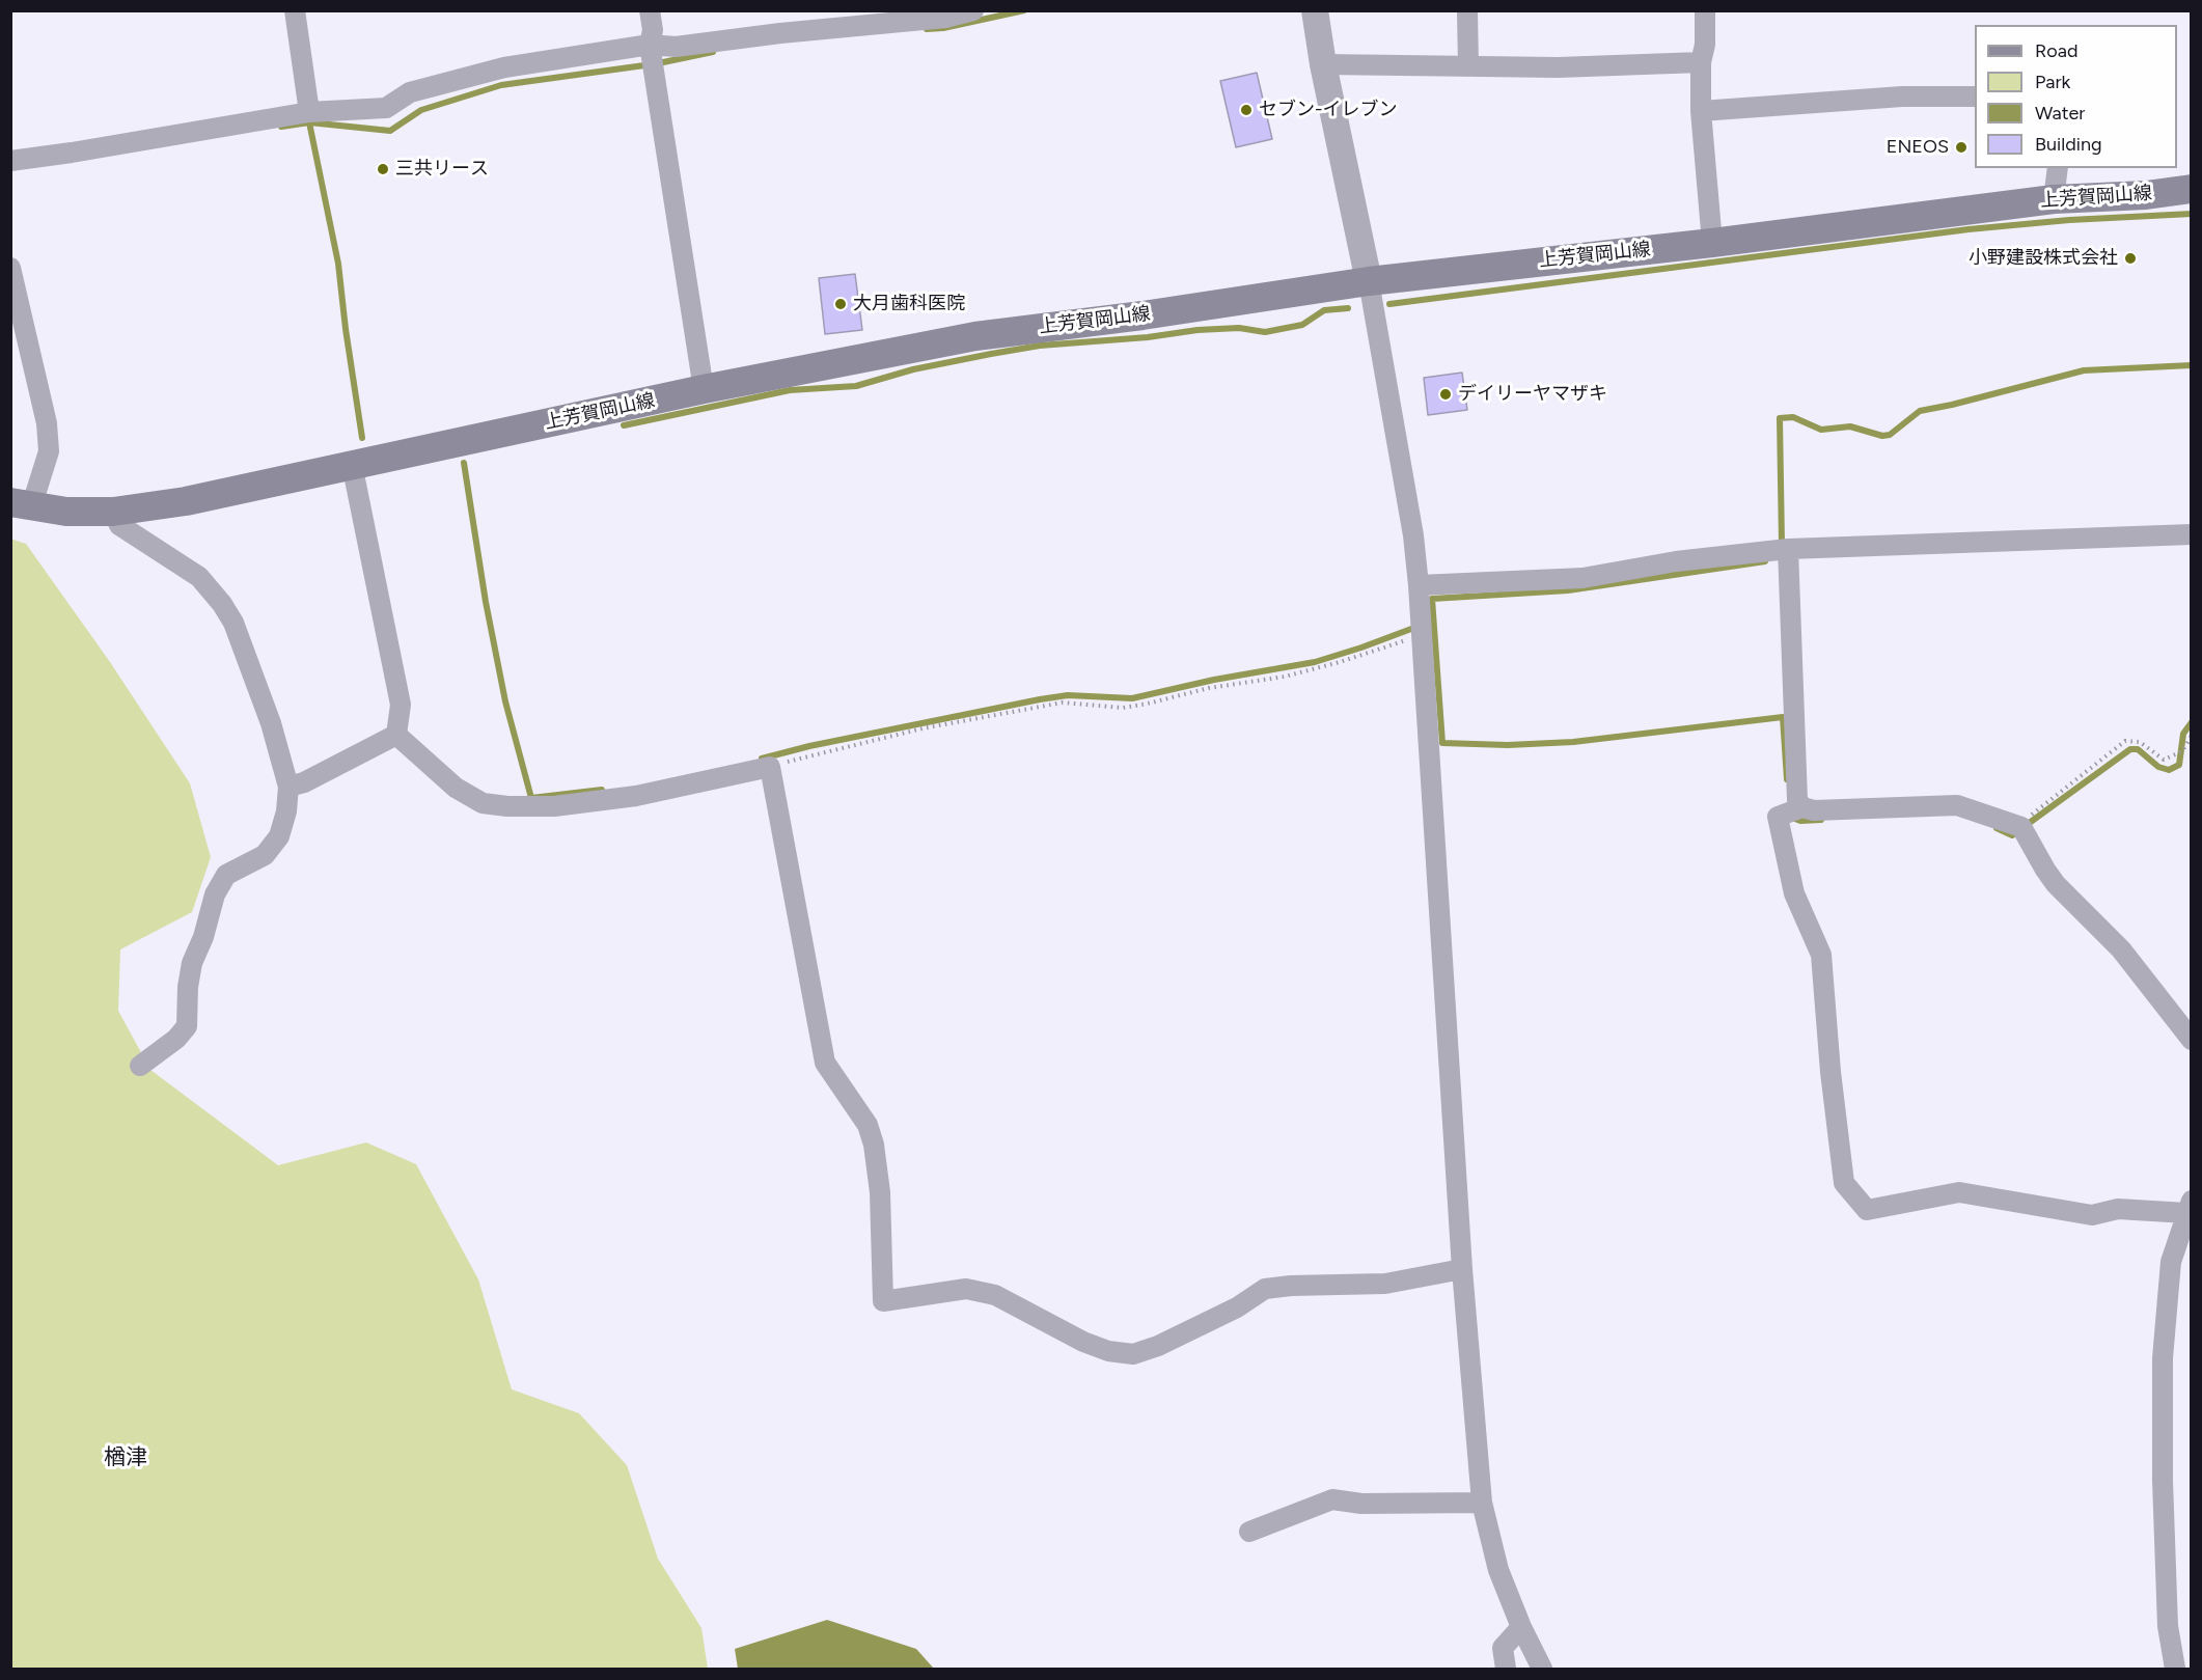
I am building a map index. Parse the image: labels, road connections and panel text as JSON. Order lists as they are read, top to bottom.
{
  "streets": {
    "main road": ["上芳賀岡山線"]
  },
  "districts": ["楢津"],
  "places": [
    "セブン-イレブン",
    "ENEOS",
    "三共リース",
    "小野建設株式会社",
    "大月歯科医院",
    "デイリーヤマザキ"
  ],
  "legend": [
    "Road",
    "Park",
    "Water",
    "Building"
  ]
}
